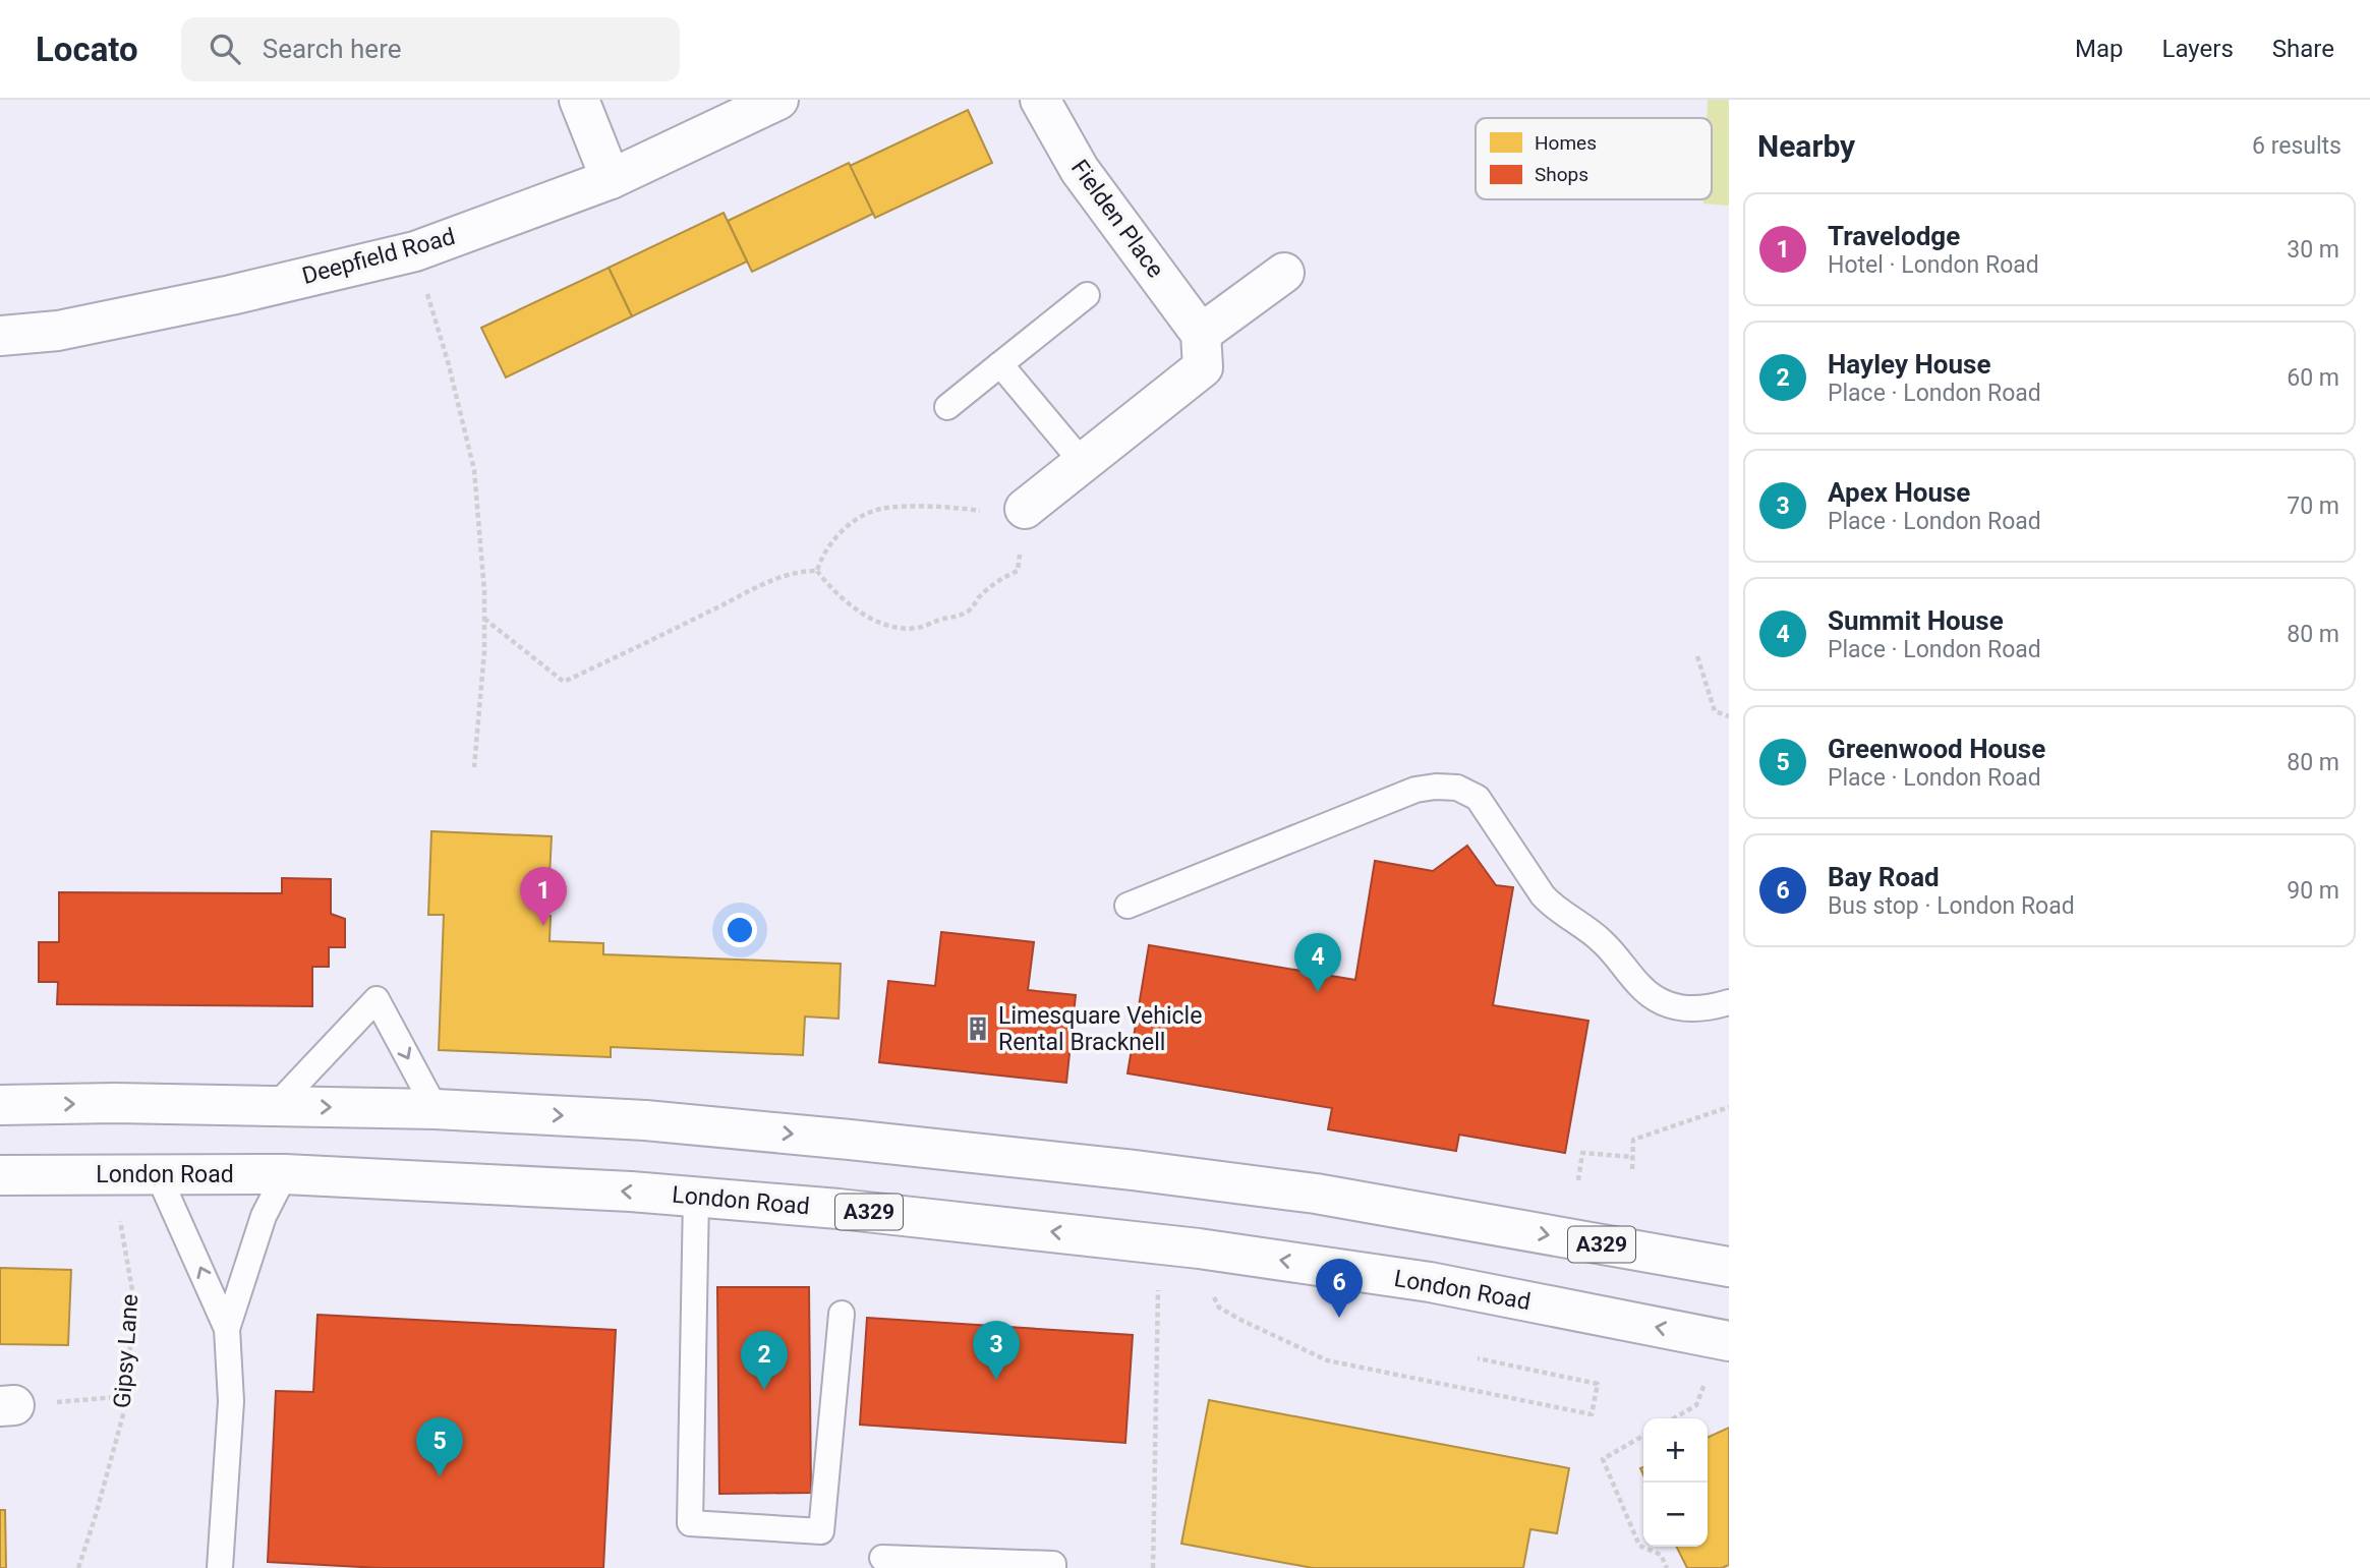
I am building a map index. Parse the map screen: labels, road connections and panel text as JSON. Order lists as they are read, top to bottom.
{
  "streets": {
    "main road": [
      "Fielden Place",
      "Deepfield Road",
      "London Road",
      "A329"
    ],
    "path": ["Gipsy Lane"]
  },
  "places": {
    "building": ["Limesquare Vehicle Rental Bracknell"]
  },
  "legend": ["Homes", "Shops"],
  "page": {
    "header": "Locato",
    "search": "Search here",
    "nav": ["Map", "Layers", "Share"],
    "heading": ["Nearby", "6 results"],
    "list": [
      {
        "mark": "1",
        "name": "Travelodge",
        "note": "Hotel · London Road",
        "value": "30 m"
      },
      {
        "mark": "2",
        "name": "Hayley House",
        "note": "Place · London Road",
        "value": "60 m"
      },
      {
        "mark": "3",
        "name": "Apex House",
        "note": "Place · London Road",
        "value": "70 m"
      },
      {
        "mark": "4",
        "name": "Summit House",
        "note": "Place · London Road",
        "value": "80 m"
      },
      {
        "mark": "5",
        "name": "Greenwood House",
        "note": "Place · London Road",
        "value": "80 m"
      },
      {
        "mark": "6",
        "name": "Bay Road",
        "note": "Bus stop · London Road",
        "value": "90 m"
      }
    ],
    "pins": [
      "1",
      "4",
      "6",
      "3",
      "2",
      "5"
    ],
    "map_buttons": ["+", "−"]
  }
}
